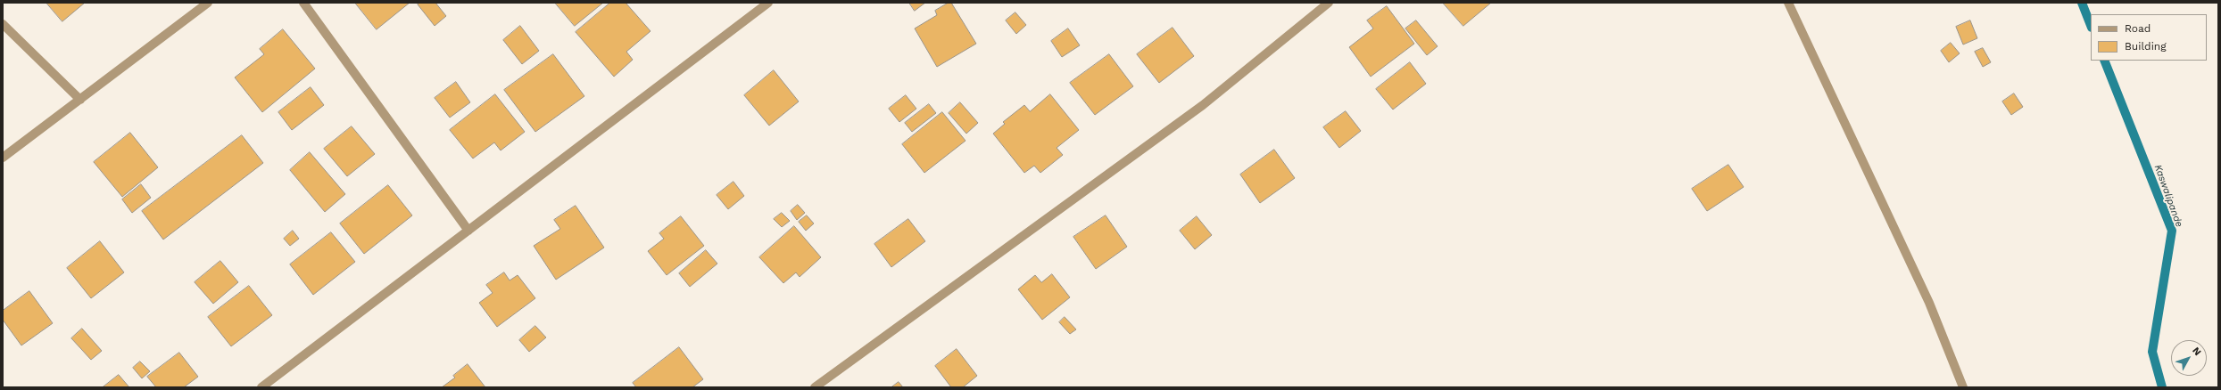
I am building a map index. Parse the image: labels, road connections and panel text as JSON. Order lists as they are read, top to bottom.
{
  "water": ["Kaswalipande"],
  "legend": ["Road", "Building"],
  "north": "top right"
}
